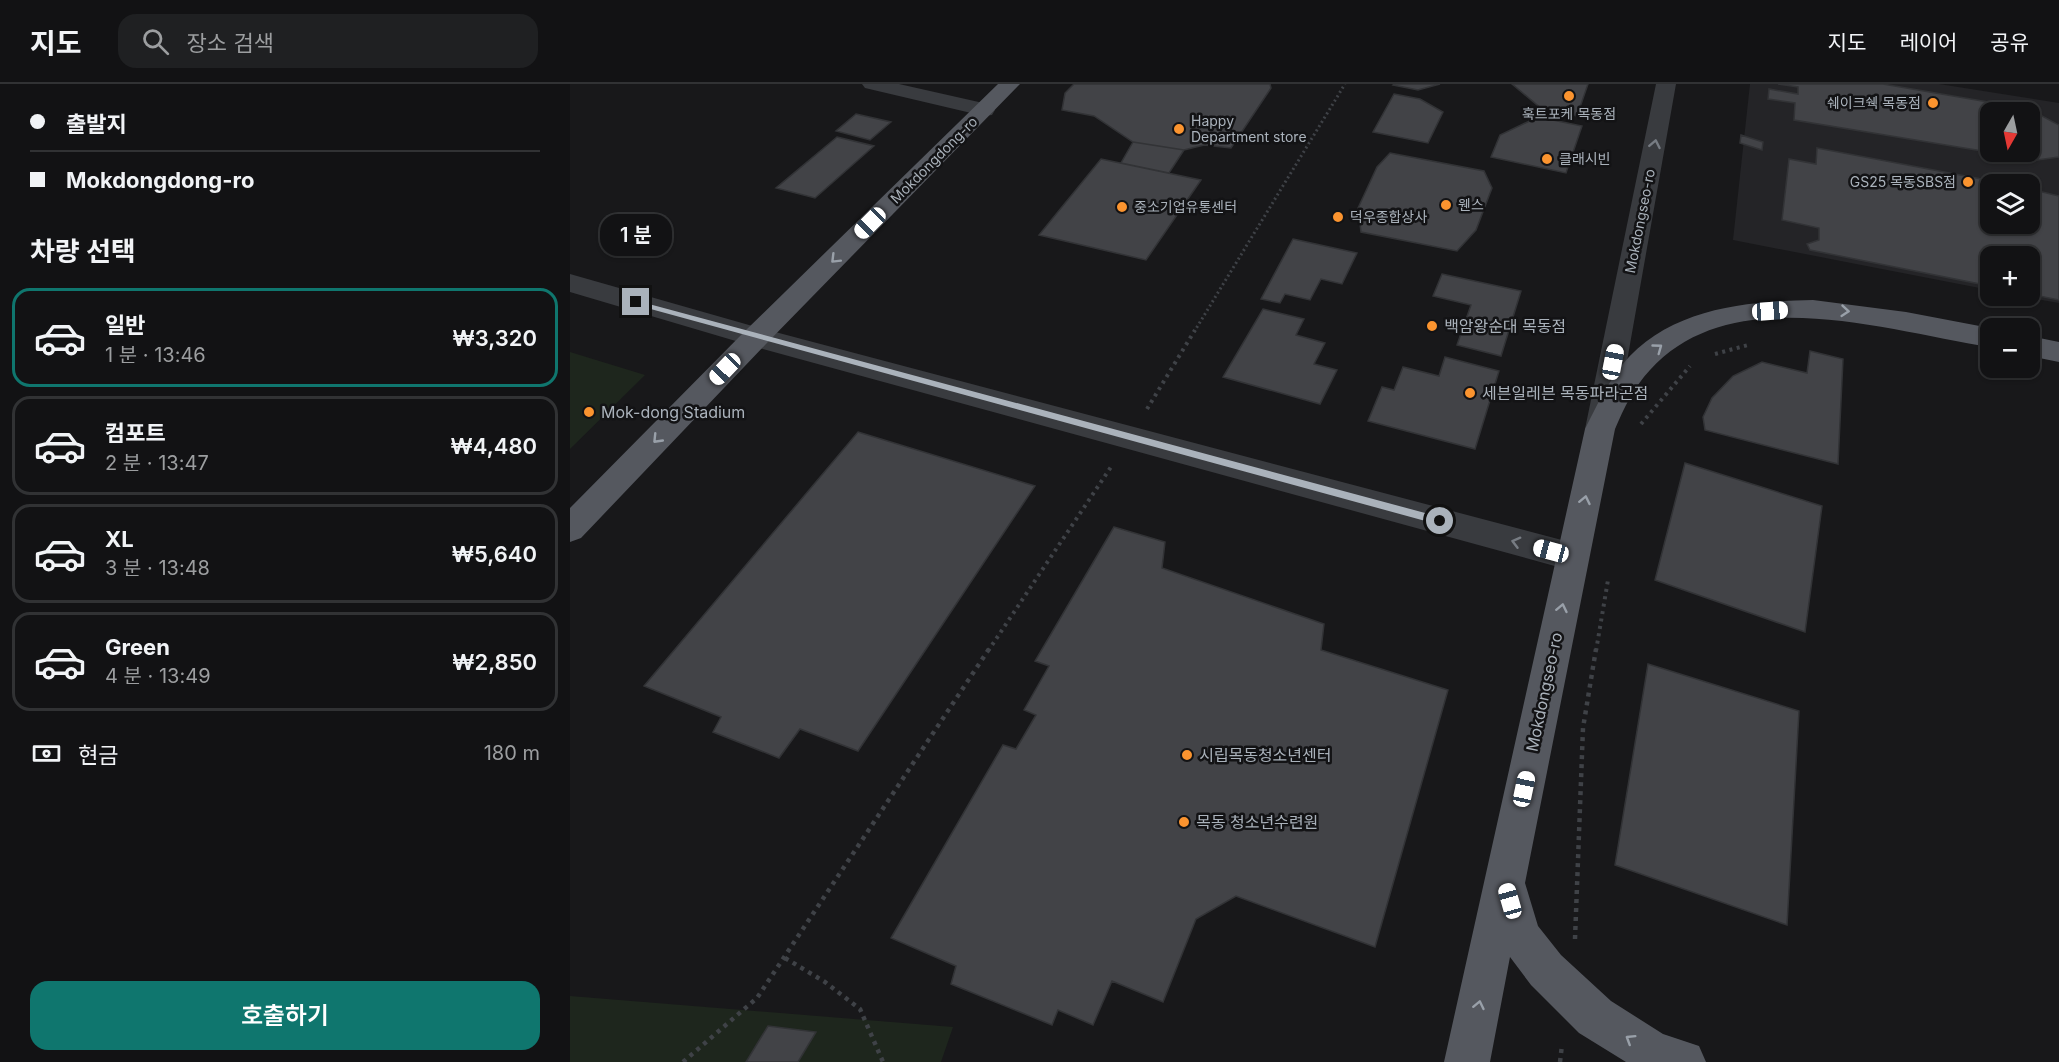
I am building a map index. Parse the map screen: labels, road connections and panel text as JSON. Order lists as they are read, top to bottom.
{
  "streets": {
    "main road": ["Mokdongdong-ro", "Mokdongseo-ro"]
  },
  "one_way": ["Mokdongdong-ro", "Mokdongseo-ro"],
  "places": [
    "훅트포케 목동점",
    "쉐이크쉑 목동점",
    "Happy Department store",
    "클래시빈",
    "GS25 목동SBS점",
    "웬스",
    "중소기업유통센터",
    "덕우종합상사",
    "백암왕순대 목동점",
    "세븐일레븐 목동파라곤점",
    "Mok-dong Stadium",
    "시립목동청소년센터",
    "목동 청소년수련원"
  ],
  "north": "bottom",
  "page": {
    "header": "지도",
    "search": "장소 검색",
    "nav": ["지도", "레이어", "공유"],
    "banner": ["출발지", "Mokdongdong-ro"],
    "map_buttons": ["+", "−"],
    "bubble": "1 분",
    "heading": "차량 선택",
    "list": [
      {
        "name": "일반",
        "note": "1 분 · 13:46",
        "value": "₩3,320"
      },
      {
        "name": "컴포트",
        "note": "2 분 · 13:47",
        "value": "₩4,480"
      },
      {
        "name": "XL",
        "note": "3 분 · 13:48",
        "value": "₩5,640"
      },
      {
        "name": "Green",
        "note": "4 분 · 13:49",
        "value": "₩2,850"
      }
    ],
    "pay": ["현금", "180 m"],
    "buttons": "호출하기"
  }
}
